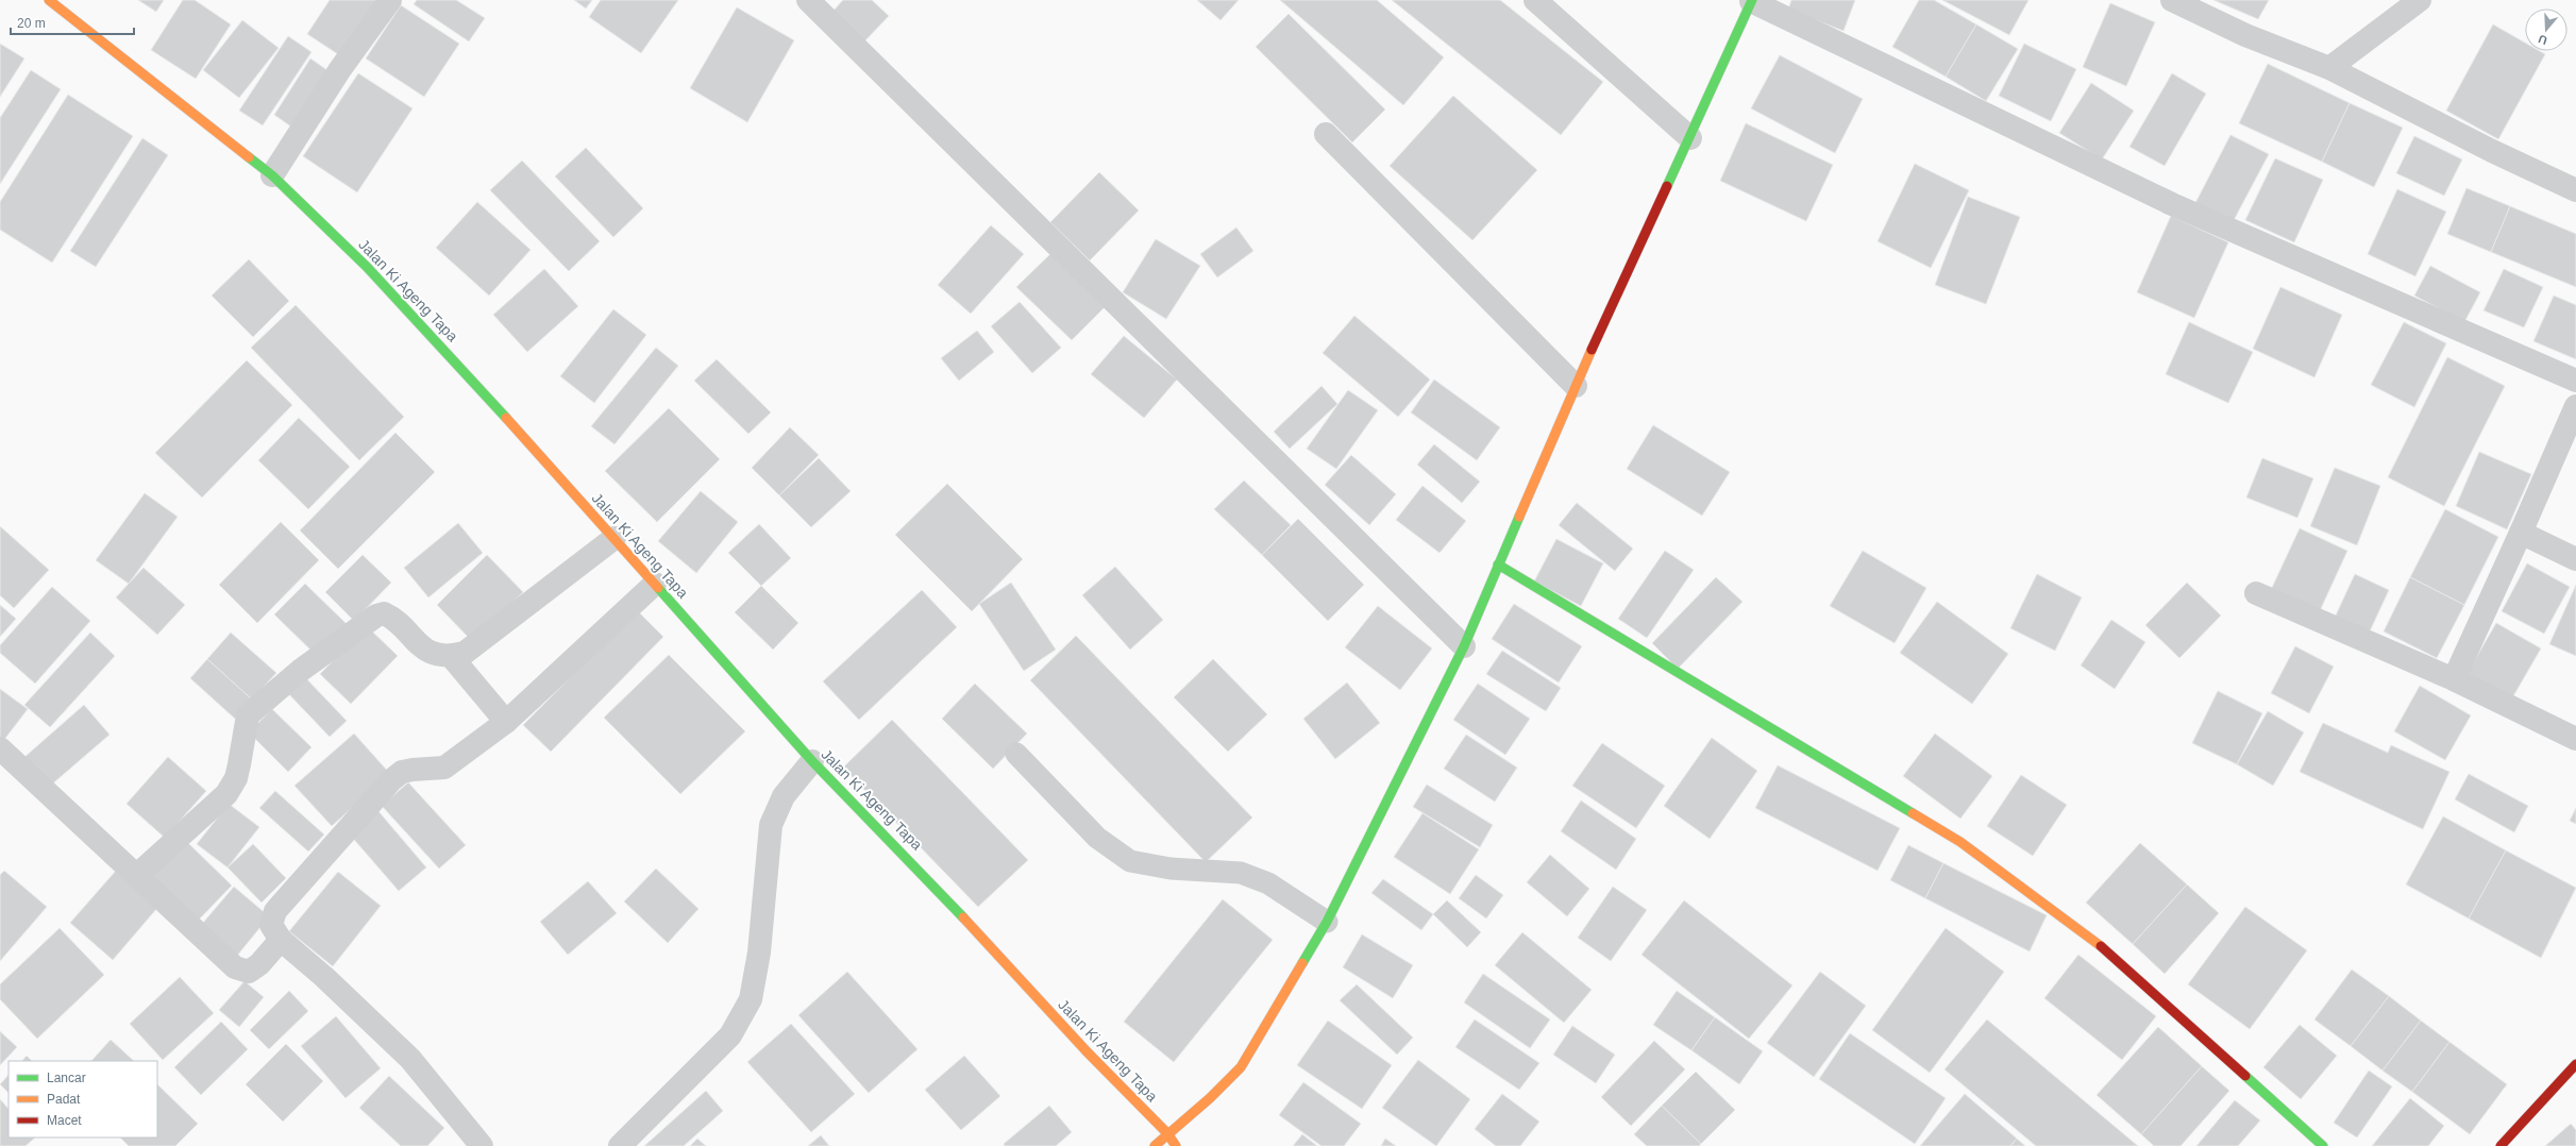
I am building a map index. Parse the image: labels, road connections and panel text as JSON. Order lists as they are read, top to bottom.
{
  "streets": {
    "street": ["Jalan Ki Ageng Tapa"]
  },
  "legend": ["Lancar", "Padat", "Macet"],
  "scale_bar": "20 m",
  "north": "bottom"
}
